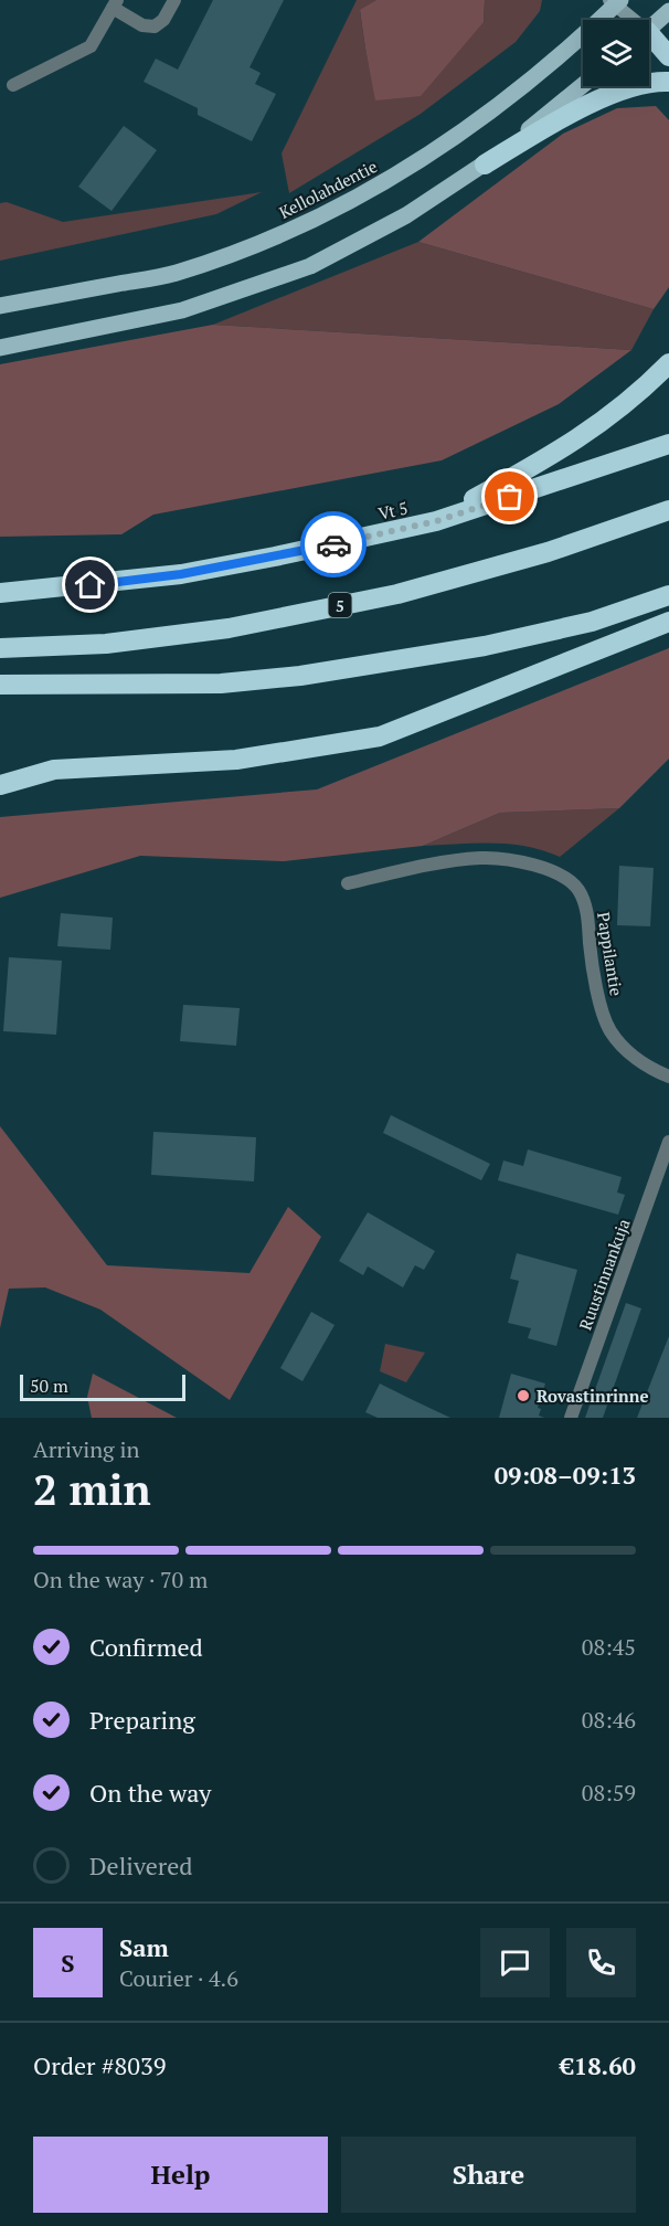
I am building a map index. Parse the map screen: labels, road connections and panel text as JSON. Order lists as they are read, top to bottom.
{
  "streets": {
    "highway": ["Vt 5", "5"],
    "main road": ["Kellolahdentie"],
    "street": ["Pappilantie", "Ruustinnankuja"]
  },
  "places": ["Rovastinrinne"],
  "scale_bar": "50 m",
  "page": {
    "scale": "50 m",
    "heading": ["2 min", "Arriving in", "09:08–09:13"],
    "panel": [
      "Sam",
      "Courier · 4.6",
      "Order #8039",
      "€18.60"
    ],
    "bar": "On the way · 70 m",
    "list": [
      ["Confirmed", "08:45"],
      ["Preparing", "08:46"],
      ["On the way", "08:59"],
      "Delivered"
    ],
    "round": "S",
    "buttons": ["Help", "Share"]
  }
}
